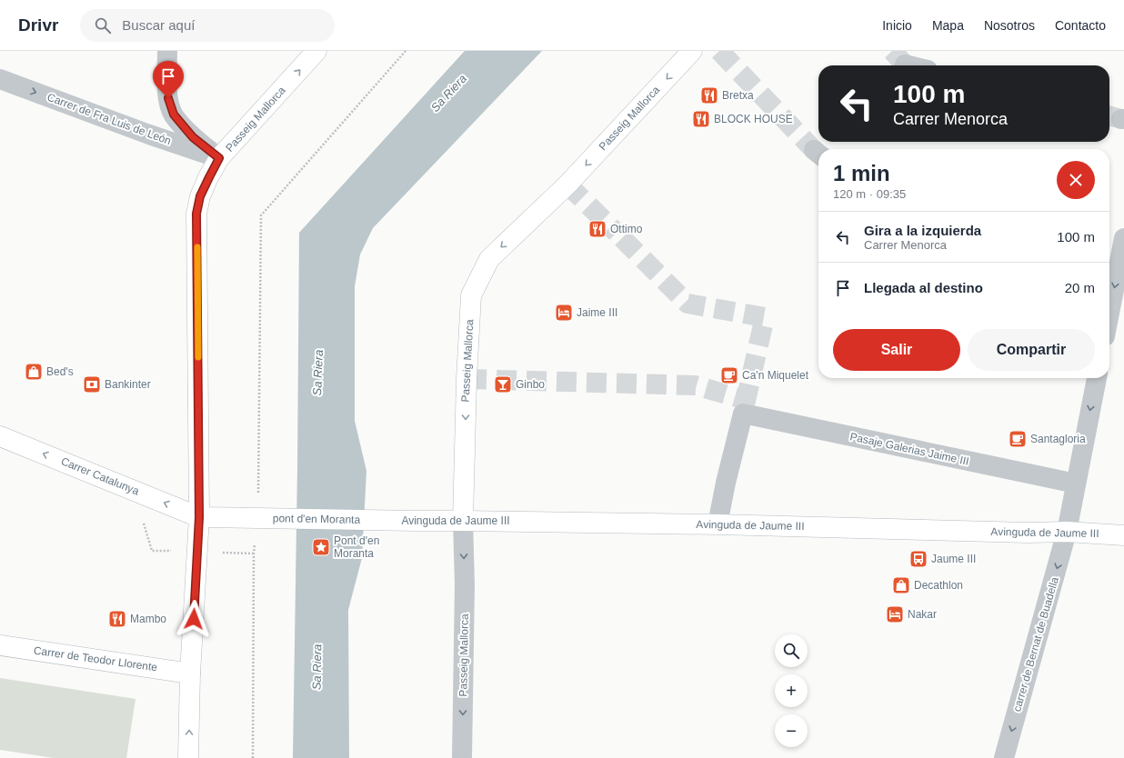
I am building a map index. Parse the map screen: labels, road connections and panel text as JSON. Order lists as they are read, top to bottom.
{
  "streets": {
    "street": [
      "Passeig Mallorca",
      "Carrer de Fra Luis de León",
      "Pasaje Galerias Jaime III",
      "Carrer Catalunya",
      "pont d'en Moranta",
      "Avinguda de Jaume III",
      "carrer de Bernat de Buadella",
      "Carrer de Teodor Llorente"
    ]
  },
  "crossings": [
    ["Passeig Mallorca", "Carrer de Fra Luis de León"],
    ["Passeig Mallorca", "Carrer Catalunya"],
    ["Passeig Mallorca", "Avinguda de Jaume III"],
    ["Passeig Mallorca", "Carrer de Teodor Llorente"],
    ["Pasaje Galerias Jaime III", "Avinguda de Jaume III"],
    ["Pasaje Galerias Jaime III", "carrer de Bernat de Buadella"],
    ["pont d'en Moranta", "Avinguda de Jaume III"],
    ["Avinguda de Jaume III", "carrer de Bernat de Buadella"]
  ],
  "one_way": ["Carrer de Fra Luis de León", "Carrer Catalunya", "carrer de Bernat de Buadella"],
  "water": ["Sa Riera"],
  "places": {
    "restaurant": [
      "Bretxa",
      "BLOCK HOUSE",
      "Ottimo",
      "Mambo"
    ],
    "hotel": ["Jaime III", "Nakar"],
    "shop": ["Bed's", "Decathlon"],
    "cafe": ["Ca'n Miquelet", "Santagloria"],
    "bank": ["Bankinter"],
    "bar": ["Ginbo"],
    "place": ["Pont d'en Moranta"],
    "bus stop": ["Jaume III"]
  },
  "page": {
    "header": "Drivr",
    "search": "Buscar aquí",
    "nav": [
      "Inicio",
      "Mapa",
      "Nosotros",
      "Contacto"
    ],
    "turn": ["100 m", "Carrer Menorca"],
    "heading": ["1 min", "120 m · 09:35"],
    "list": [
      {
        "name": "Gira a la izquierda",
        "note": "Carrer Menorca",
        "value": "100 m"
      },
      {
        "name": "Llegada al destino",
        "value": "20 m"
      }
    ],
    "buttons": ["Salir", "Compartir"],
    "map_buttons": ["+", "−"]
  }
}
